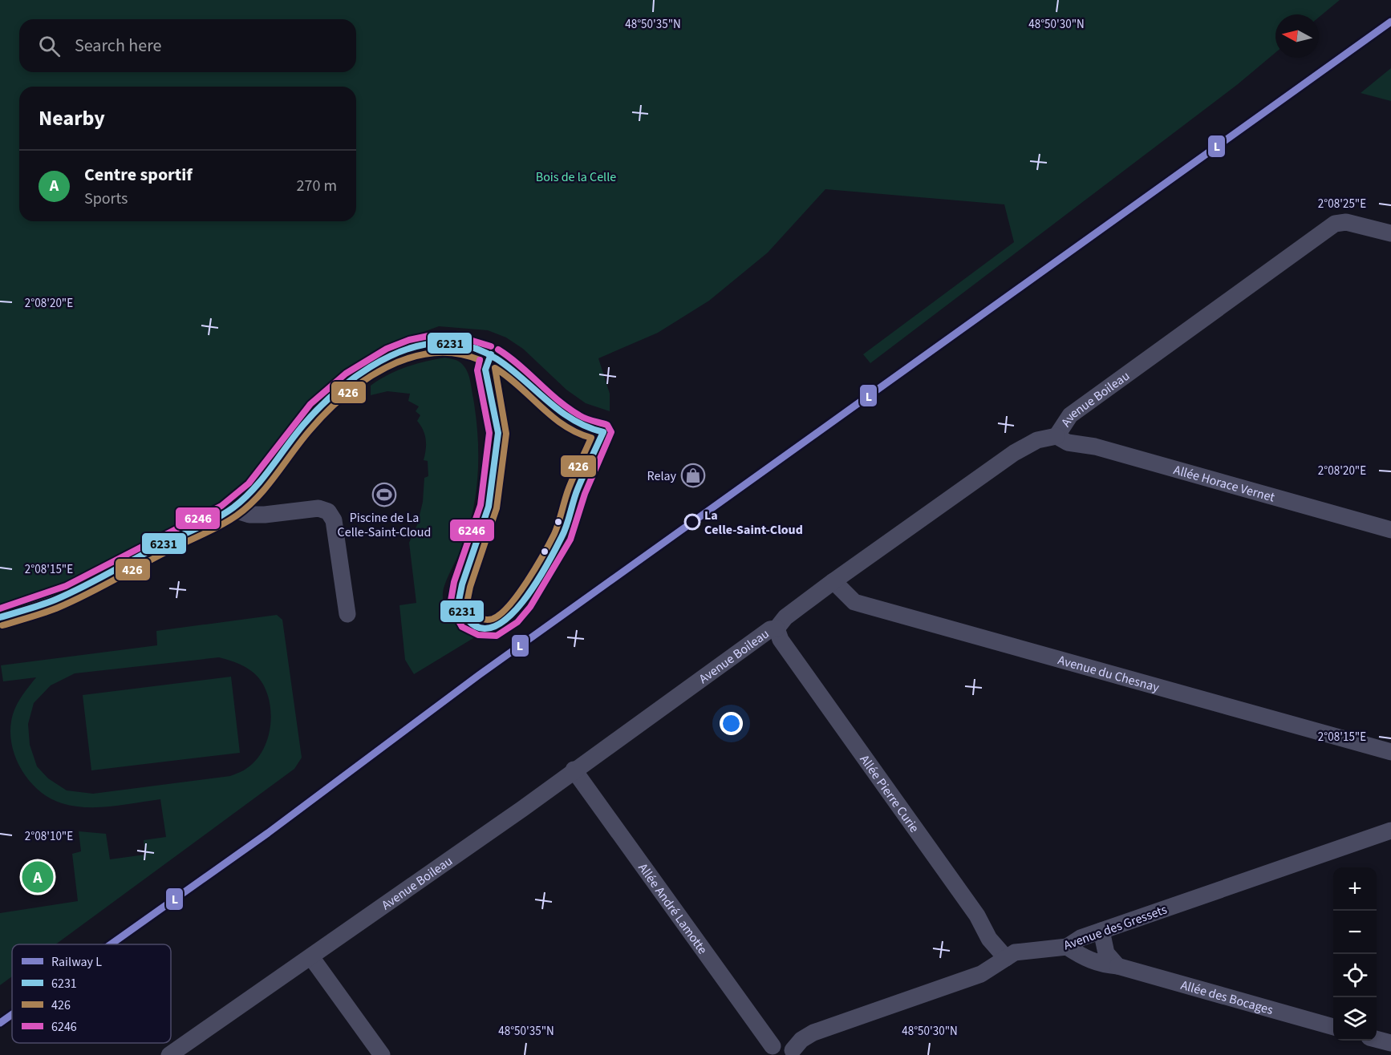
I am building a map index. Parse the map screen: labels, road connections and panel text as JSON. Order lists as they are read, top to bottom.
{
  "streets": {
    "street": [
      "Avenue Boileau",
      "Allée Horace Vernet",
      "Avenue du Chesnay",
      "Allée Pierre Curie",
      "Allée André Lamotte",
      "Avenue des Gressets",
      "Allée des Bocages"
    ]
  },
  "crossings": [
    ["Avenue Boileau", "Allée Horace Vernet"],
    ["Avenue Boileau", "Avenue du Chesnay"],
    ["Avenue Boileau", "Allée Pierre Curie"],
    ["Avenue Boileau", "Allée André Lamotte"],
    ["Allée Pierre Curie", "Avenue des Gressets"],
    ["Avenue des Gressets", "Allée des Bocages"]
  ],
  "parks": ["Bois de la Celle"],
  "places": {
    "shop": ["Relay"],
    "sports": ["Piscine de La Celle-Saint-Cloud"],
    "other": ["La Celle-Saint-Cloud"]
  },
  "lines": [
    "rail line L",
    "transit line 6246",
    "transit line 6231",
    "transit line 426"
  ],
  "legend": [
    "Railway L",
    "6231",
    "426",
    "6246"
  ],
  "north": "left",
  "page": {
    "search": "Search here",
    "heading": "Nearby",
    "list": [
      {
        "mark": "A",
        "name": "Centre sportif",
        "note": "Sports",
        "value": "270 m"
      }
    ],
    "pins": "A",
    "map_buttons": ["+", "−"]
  },
  "coordinates": [
    "48°50'35\"N",
    "48°50'30\"N",
    "2°08'25\"E",
    "2°08'20\"E",
    "2°08'15\"E",
    "2°08'10\"E"
  ]
}
